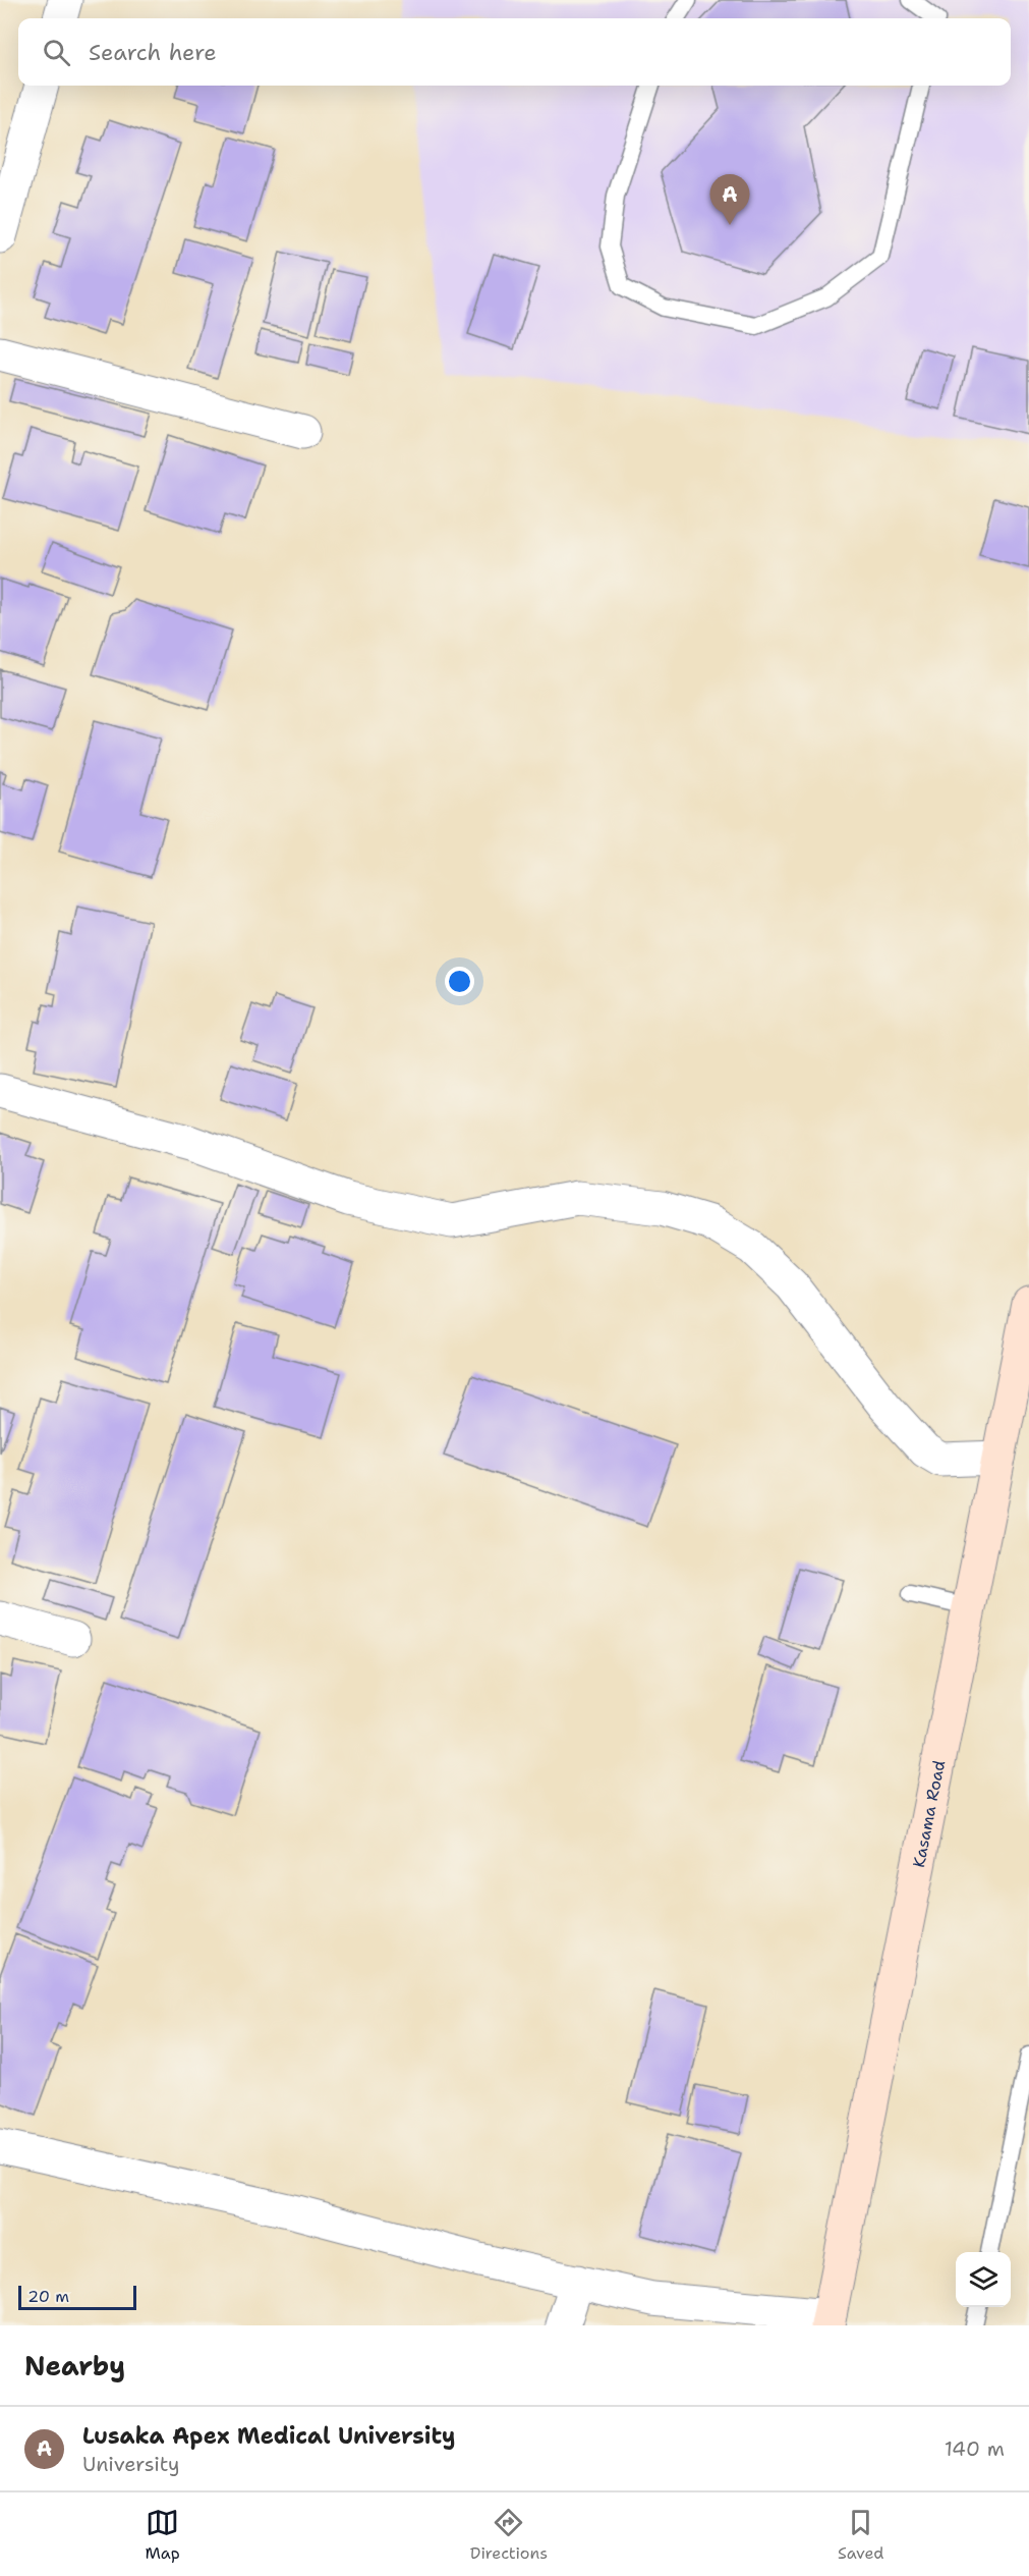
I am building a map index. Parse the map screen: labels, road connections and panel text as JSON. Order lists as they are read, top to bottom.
{
  "streets": {
    "street": ["Kasama Road"]
  },
  "scale_bar": "20 m",
  "page": {
    "search": "Search here",
    "pins": "A",
    "scale": "20 m",
    "heading": "Nearby",
    "list": [
      {
        "mark": "A",
        "name": "Lusaka Apex Medical University",
        "note": "University",
        "value": "140 m"
      }
    ],
    "nav": ["Map", "Directions", "Saved"]
  }
}
